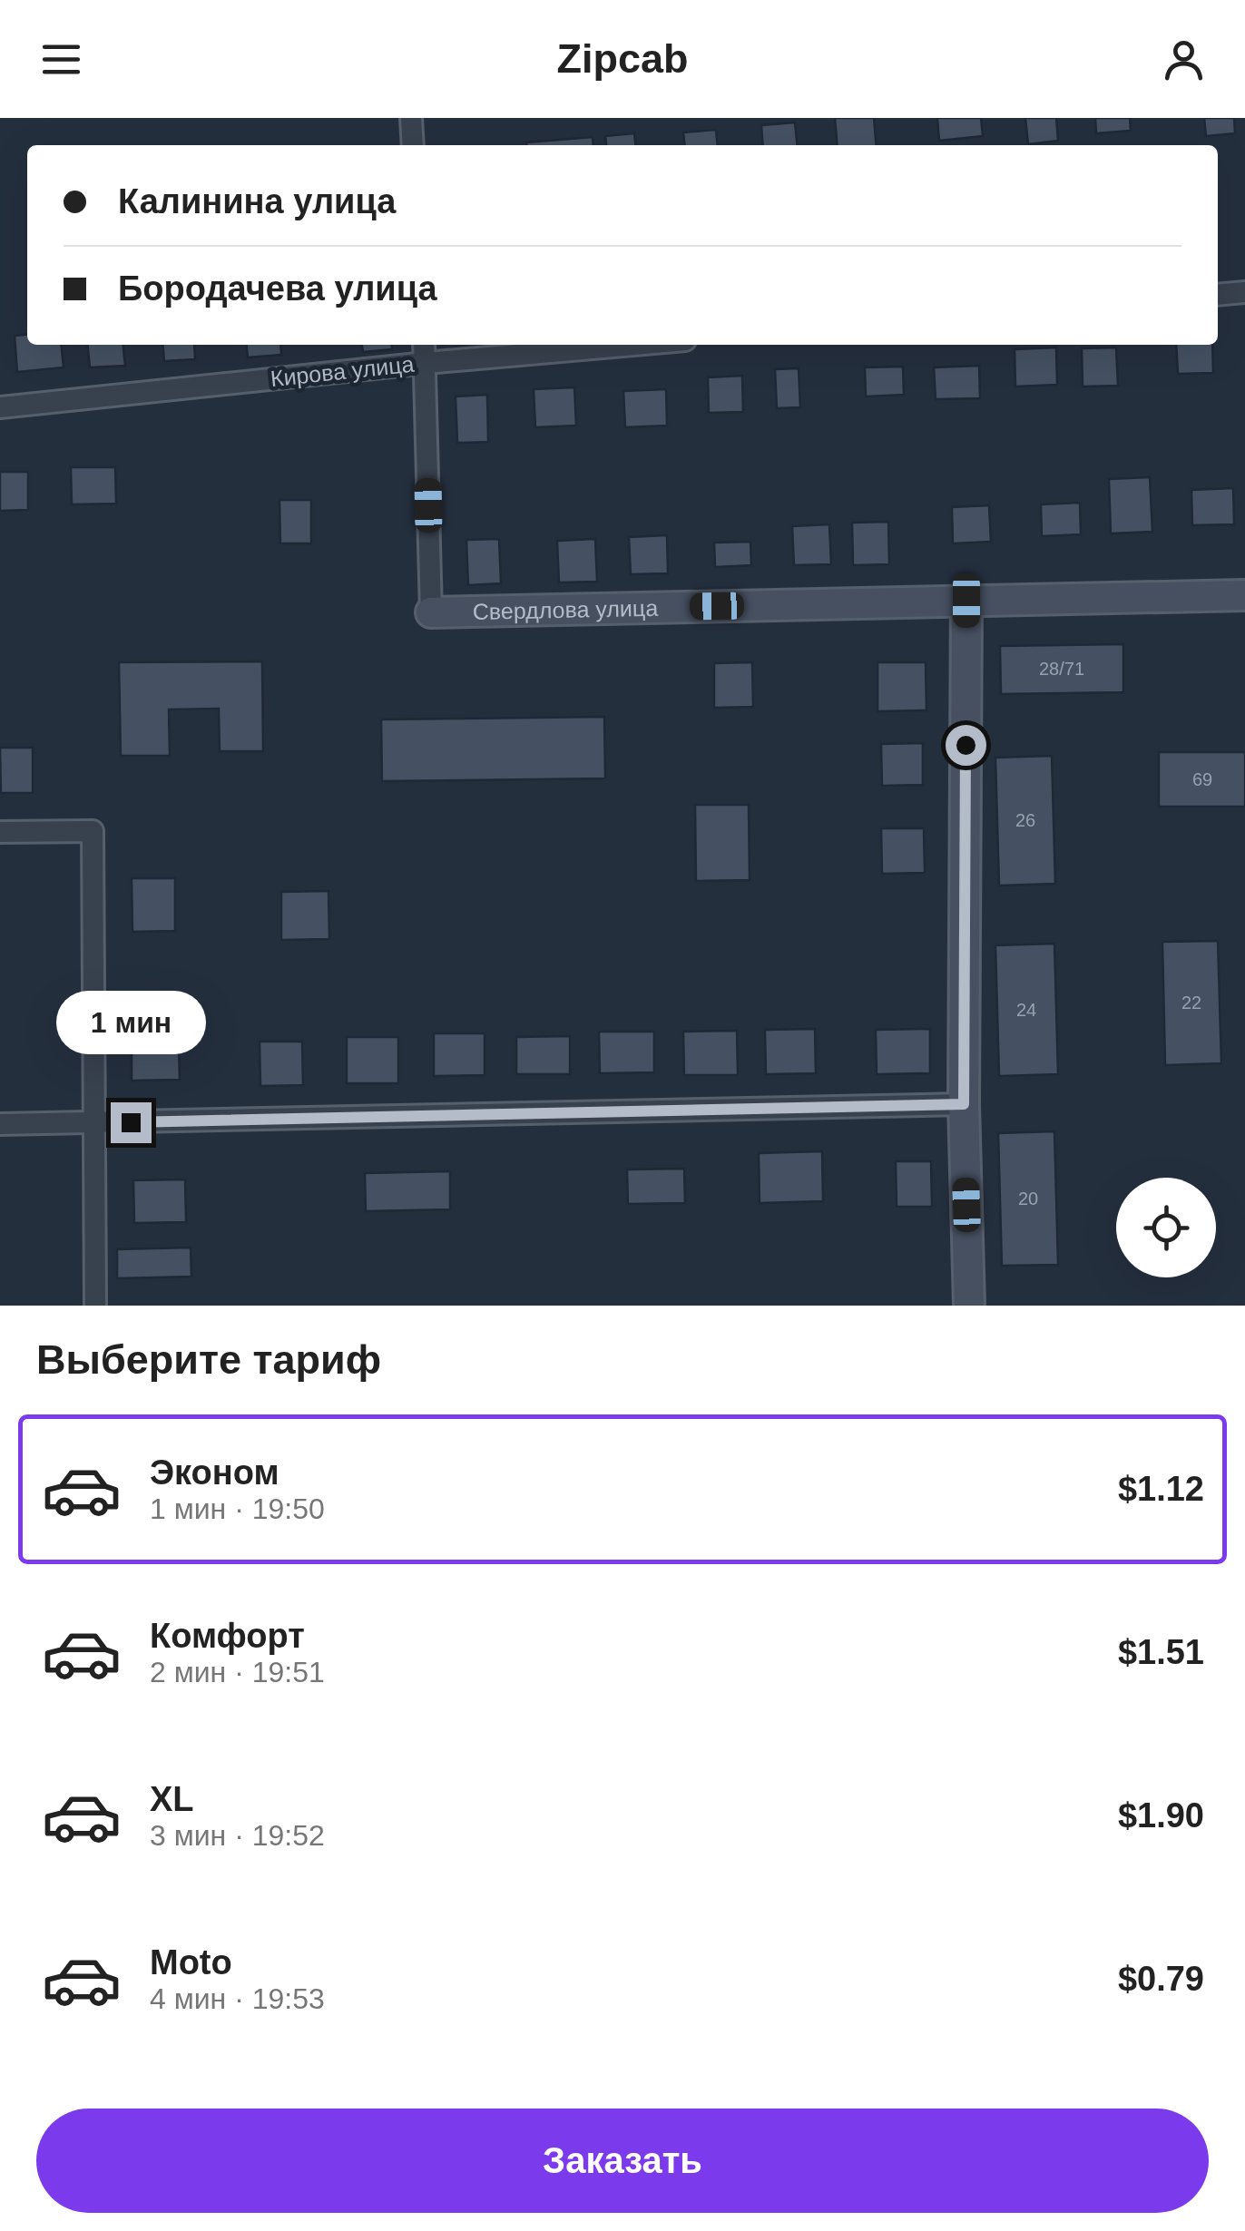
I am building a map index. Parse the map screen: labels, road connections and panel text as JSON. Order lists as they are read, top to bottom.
{
  "streets": {
    "street": ["Кирова улица", "Свердлова улица"]
  },
  "house_numbers": [
    "28/71",
    "69",
    "26",
    "22",
    "24",
    "20"
  ],
  "page": {
    "header": "Zipcab",
    "banner": ["Калинина улица", "Бородачева улица"],
    "bubble": "1 мин",
    "heading": "Выберите тариф",
    "list": [
      {
        "name": "Эконом",
        "note": "1 мин · 19:50",
        "value": "$1.12"
      },
      {
        "name": "Комфорт",
        "note": "2 мин · 19:51",
        "value": "$1.51"
      },
      {
        "name": "XL",
        "note": "3 мин · 19:52",
        "value": "$1.90"
      },
      {
        "name": "Moto",
        "note": "4 мин · 19:53",
        "value": "$0.79"
      }
    ],
    "buttons": "Заказать"
  }
}
